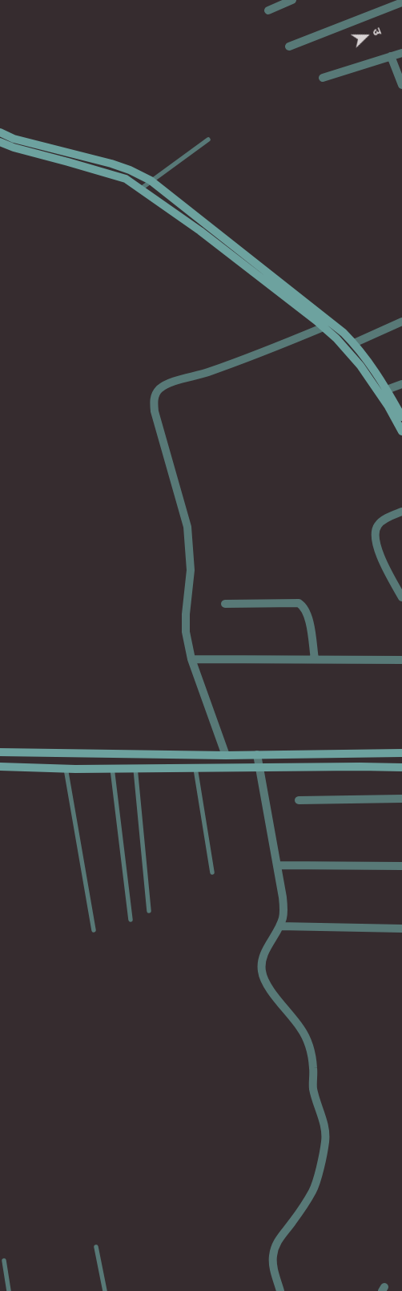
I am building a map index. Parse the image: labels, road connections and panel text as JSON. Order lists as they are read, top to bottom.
{
  "north": "right"
}
